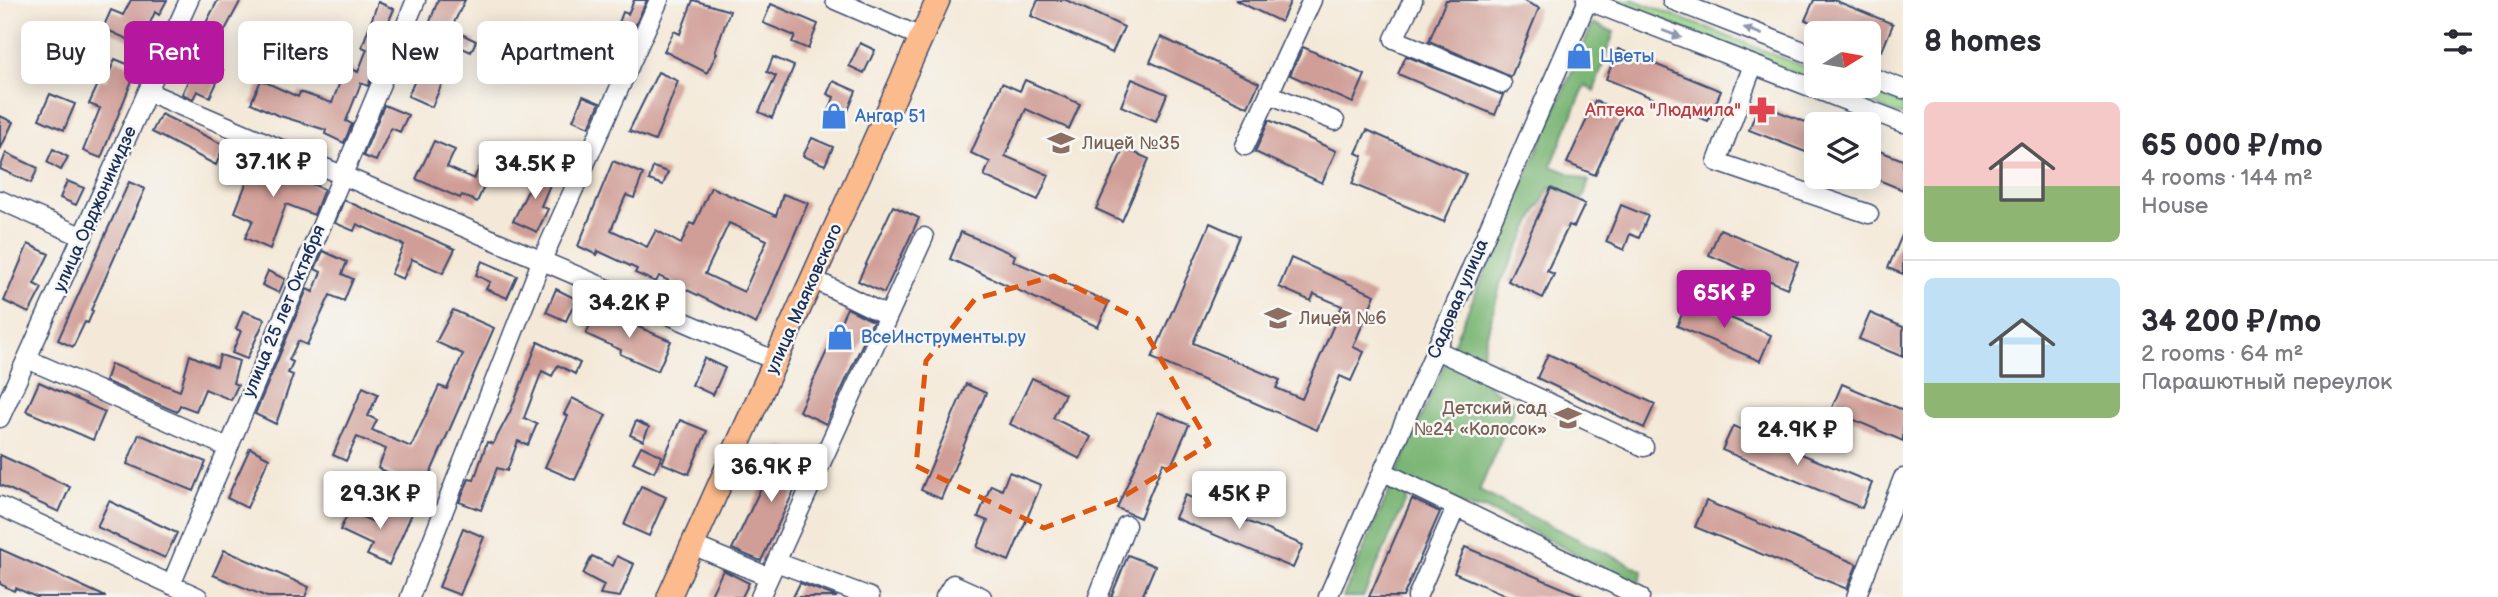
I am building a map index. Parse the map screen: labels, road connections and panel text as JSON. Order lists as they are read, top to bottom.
{
  "streets": {
    "main road": ["улица Маяковского"],
    "street": ["улица Орджоникидзе", "Садовая улица", "улица 25 лет Октября"]
  },
  "places": {
    "shop": ["Цветы", "Ангар 51", "ВсеИнструменты.ру"],
    "pharmacy": ["Аптека \"Людмила\""],
    "school or university": ["Лицей №35", "Лицей №6", "Детский сад №24 «Колосок»"]
  },
  "north": "right",
  "page": {
    "heading": "8 homes",
    "chip": [
      "Buy",
      "Rent",
      "Filters",
      "New",
      "Apartment"
    ],
    "list": [
      {
        "name": "65 000 ₽/mo",
        "note": "4 rooms · 144 m² · House"
      },
      {
        "name": "34 200 ₽/mo",
        "note": "2 rooms · 64 m² · Парашютный переулок"
      }
    ],
    "price": [
      "37.1K ₽",
      "34.5K ₽",
      "65K ₽",
      "34.2K ₽",
      "24.9K ₽",
      "36.9K ₽",
      "29.3K ₽",
      "45K ₽"
    ]
  }
}
